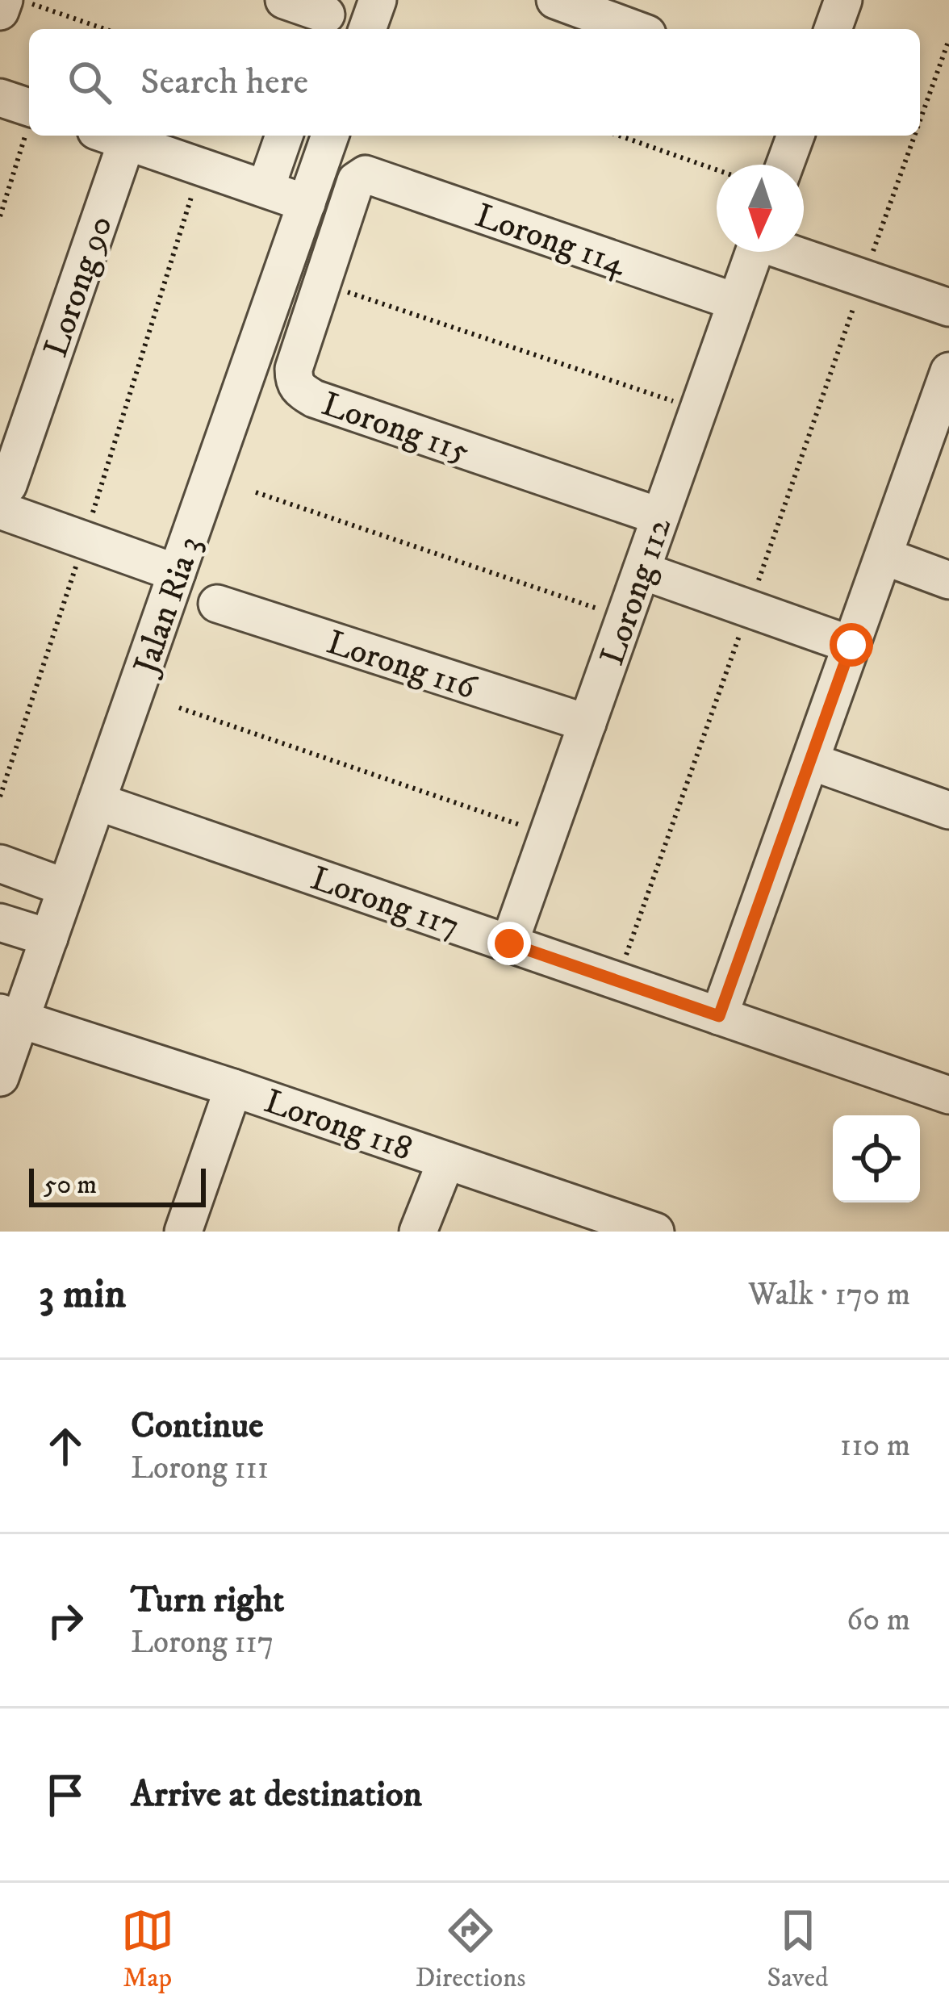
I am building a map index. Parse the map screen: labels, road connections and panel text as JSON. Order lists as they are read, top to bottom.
{
  "streets": {
    "street": [
      "Lorong 114",
      "Lorong 90",
      "Lorong 115",
      "Lorong 112",
      "Jalan Ria 3",
      "Lorong 116",
      "Lorong 117",
      "Lorong 118"
    ]
  },
  "crossings": [
    ["Lorong 114", "Lorong 115"],
    ["Lorong 114", "Lorong 112"],
    ["Lorong 115", "Lorong 112"],
    ["Lorong 112", "Lorong 116"],
    ["Lorong 112", "Lorong 117"],
    ["Jalan Ria 3", "Lorong 117"],
    ["Jalan Ria 3", "Lorong 118"]
  ],
  "scale_bar": "50 m",
  "north": "bottom",
  "page": {
    "search": "Search here",
    "scale": "50 m",
    "heading": ["3 min", "Walk · 170 m"],
    "list": [
      ["Continue", "Lorong 111", "110 m"],
      ["Turn right", "Lorong 117", "60 m"],
      "Arrive at destination"
    ],
    "nav": ["Map", "Directions", "Saved"]
  }
}
